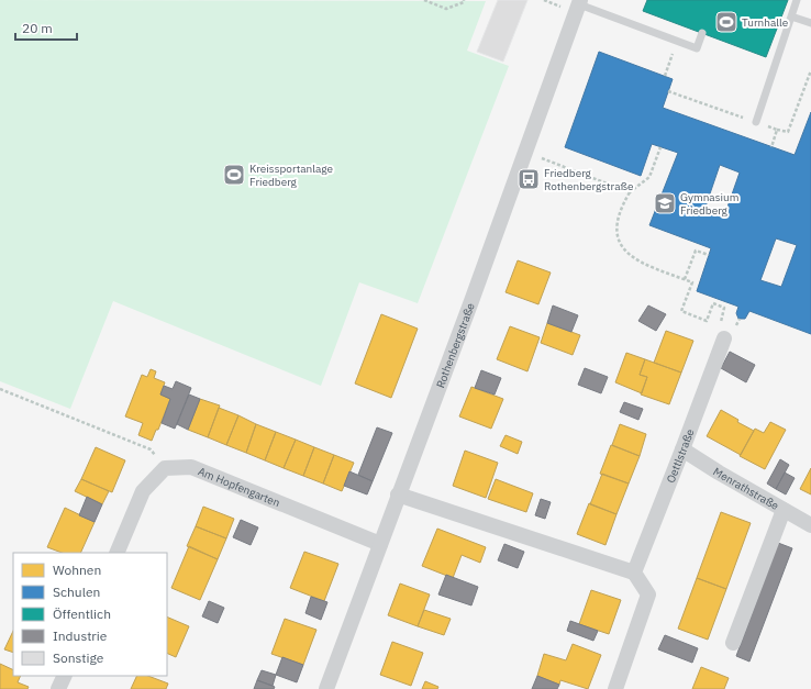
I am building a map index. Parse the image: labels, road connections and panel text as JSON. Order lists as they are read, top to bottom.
{
  "streets": {
    "street": [
      "Rothenbergstraße",
      "Oettlstraße",
      "Am Hopfengarten",
      "Menrathstraße"
    ]
  },
  "crossings": [
    ["Rothenbergstraße", "Am Hopfengarten"],
    ["Oettlstraße", "Menrathstraße"]
  ],
  "places": {
    "sports": ["Turnhalle", "Kreissportanlage Friedberg"],
    "bus stop": ["Friedberg Rothenbergstraße"],
    "school or university": ["Gymnasium Friedberg"]
  },
  "legend": [
    "Wohnen",
    "Schulen",
    "Öffentlich",
    "Industrie",
    "Sonstige"
  ],
  "scale_bar": "20 m"
}
